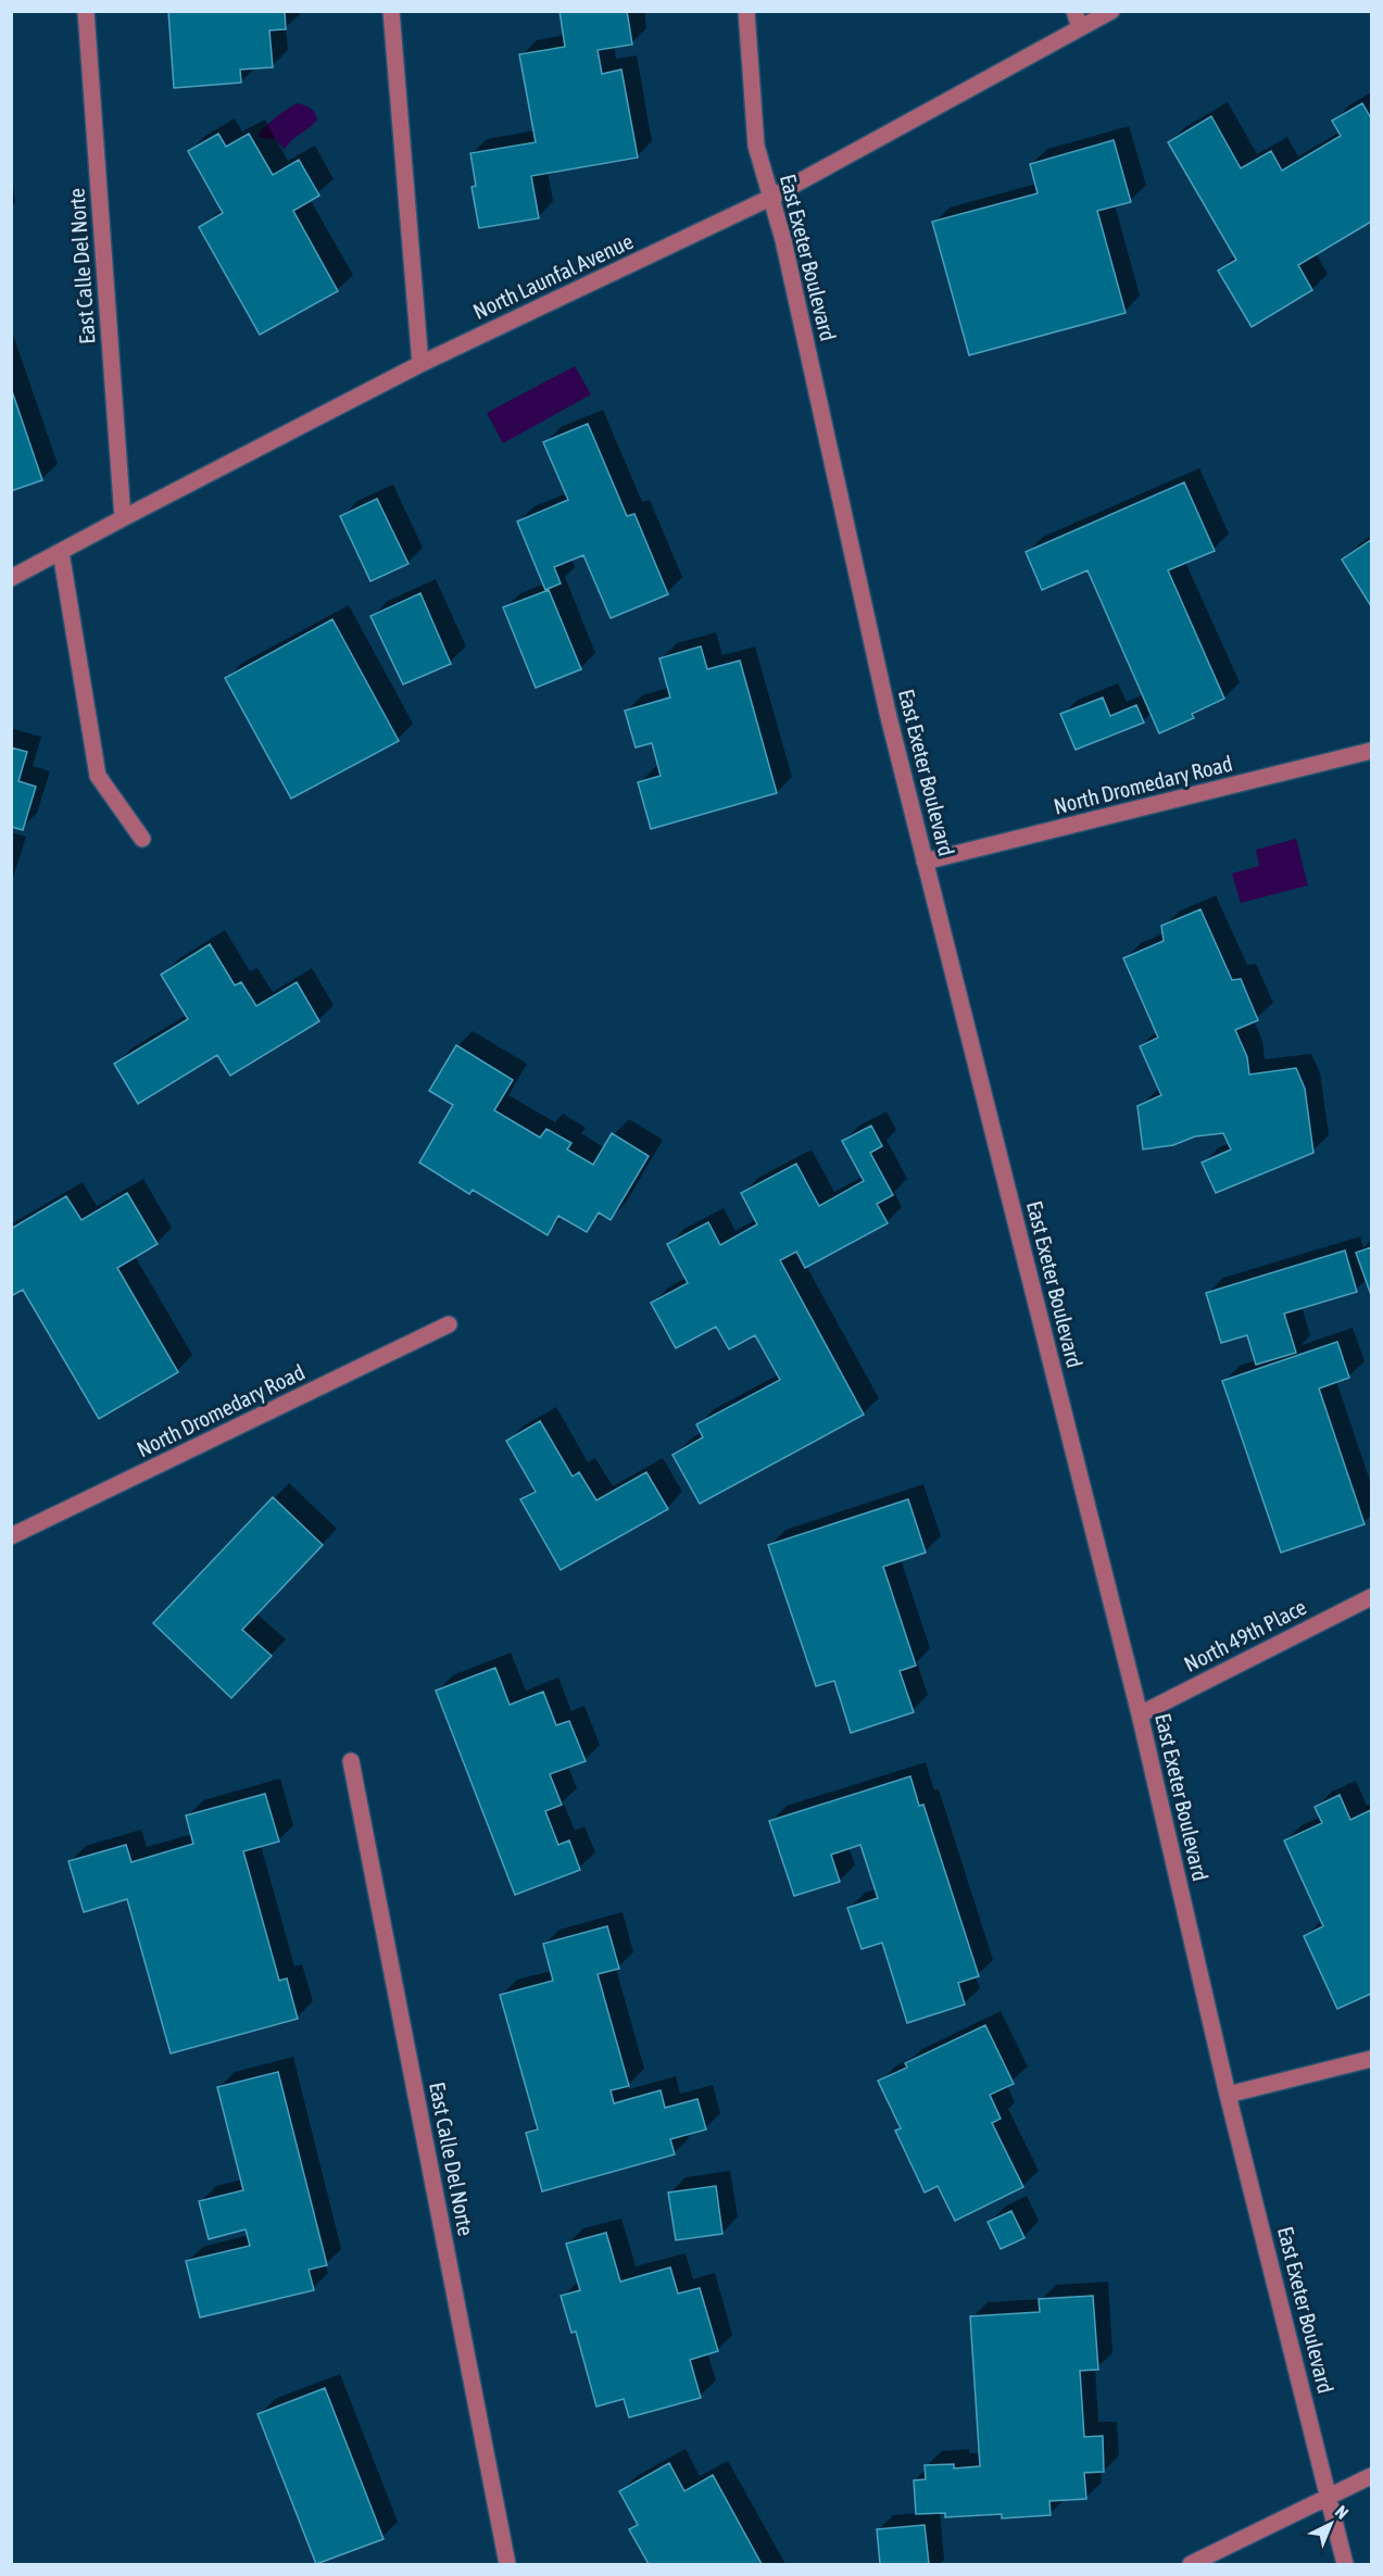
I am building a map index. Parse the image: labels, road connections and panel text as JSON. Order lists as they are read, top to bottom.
{
  "streets": {
    "street": [
      "East Exeter Boulevard",
      "East Calle Del Norte",
      "North Launfal Avenue",
      "North Dromedary Road",
      "North 49th Place"
    ]
  },
  "crossings": [
    ["East Exeter Boulevard", "North Launfal Avenue"],
    ["East Exeter Boulevard", "North Dromedary Road"],
    ["East Exeter Boulevard", "North 49th Place"],
    ["East Calle Del Norte", "North Launfal Avenue"]
  ],
  "north": "top right"
}
